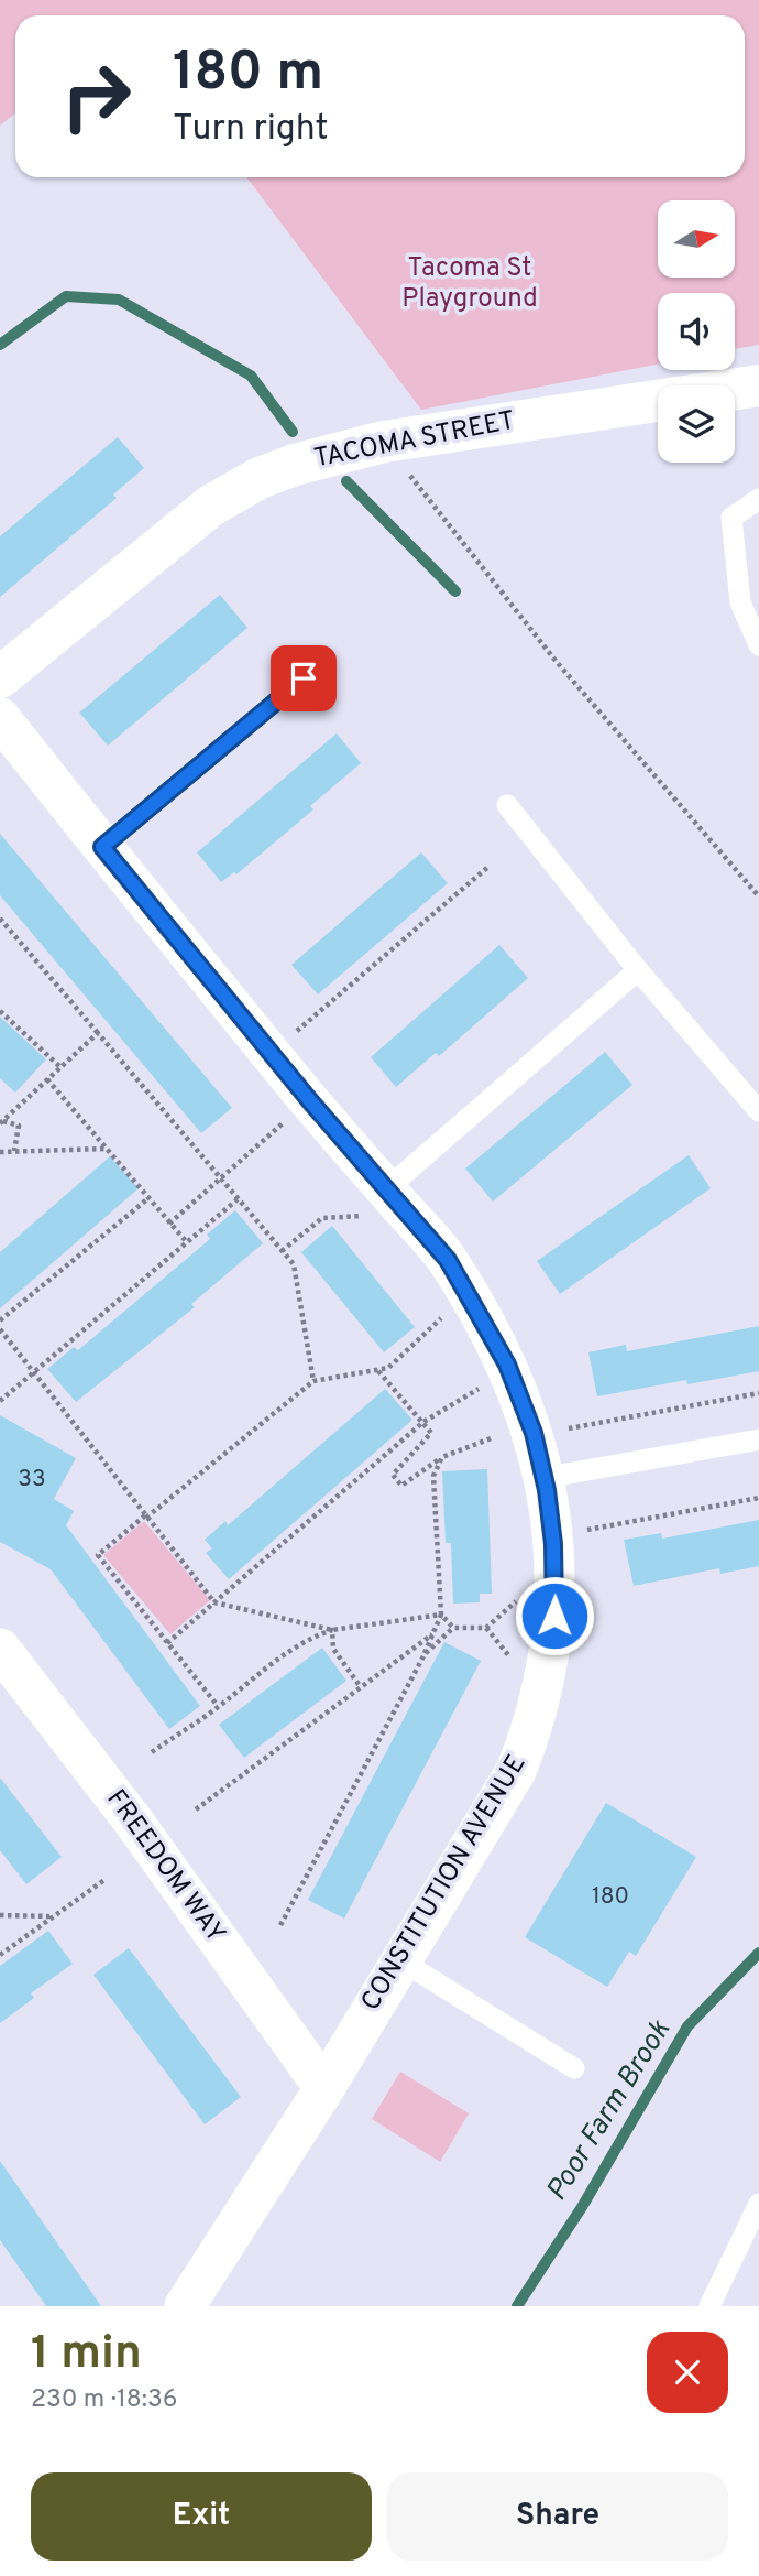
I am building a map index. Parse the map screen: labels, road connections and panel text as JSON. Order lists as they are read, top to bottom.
{
  "streets": {
    "street": ["TACOMA STREET", "FREEDOM WAY", "CONSTITUTION AVENUE"]
  },
  "crossings": [
    ["FREEDOM WAY", "CONSTITUTION AVENUE"]
  ],
  "water": ["Poor Farm Brook"],
  "parks": ["Tacoma St Playground"],
  "house_numbers": ["33", "180"],
  "north": "right",
  "page": {
    "turn": ["180 m", "Turn right"],
    "heading": ["1 min", "230 m · 18:36"],
    "buttons": ["Exit", "Share"]
  }
}
